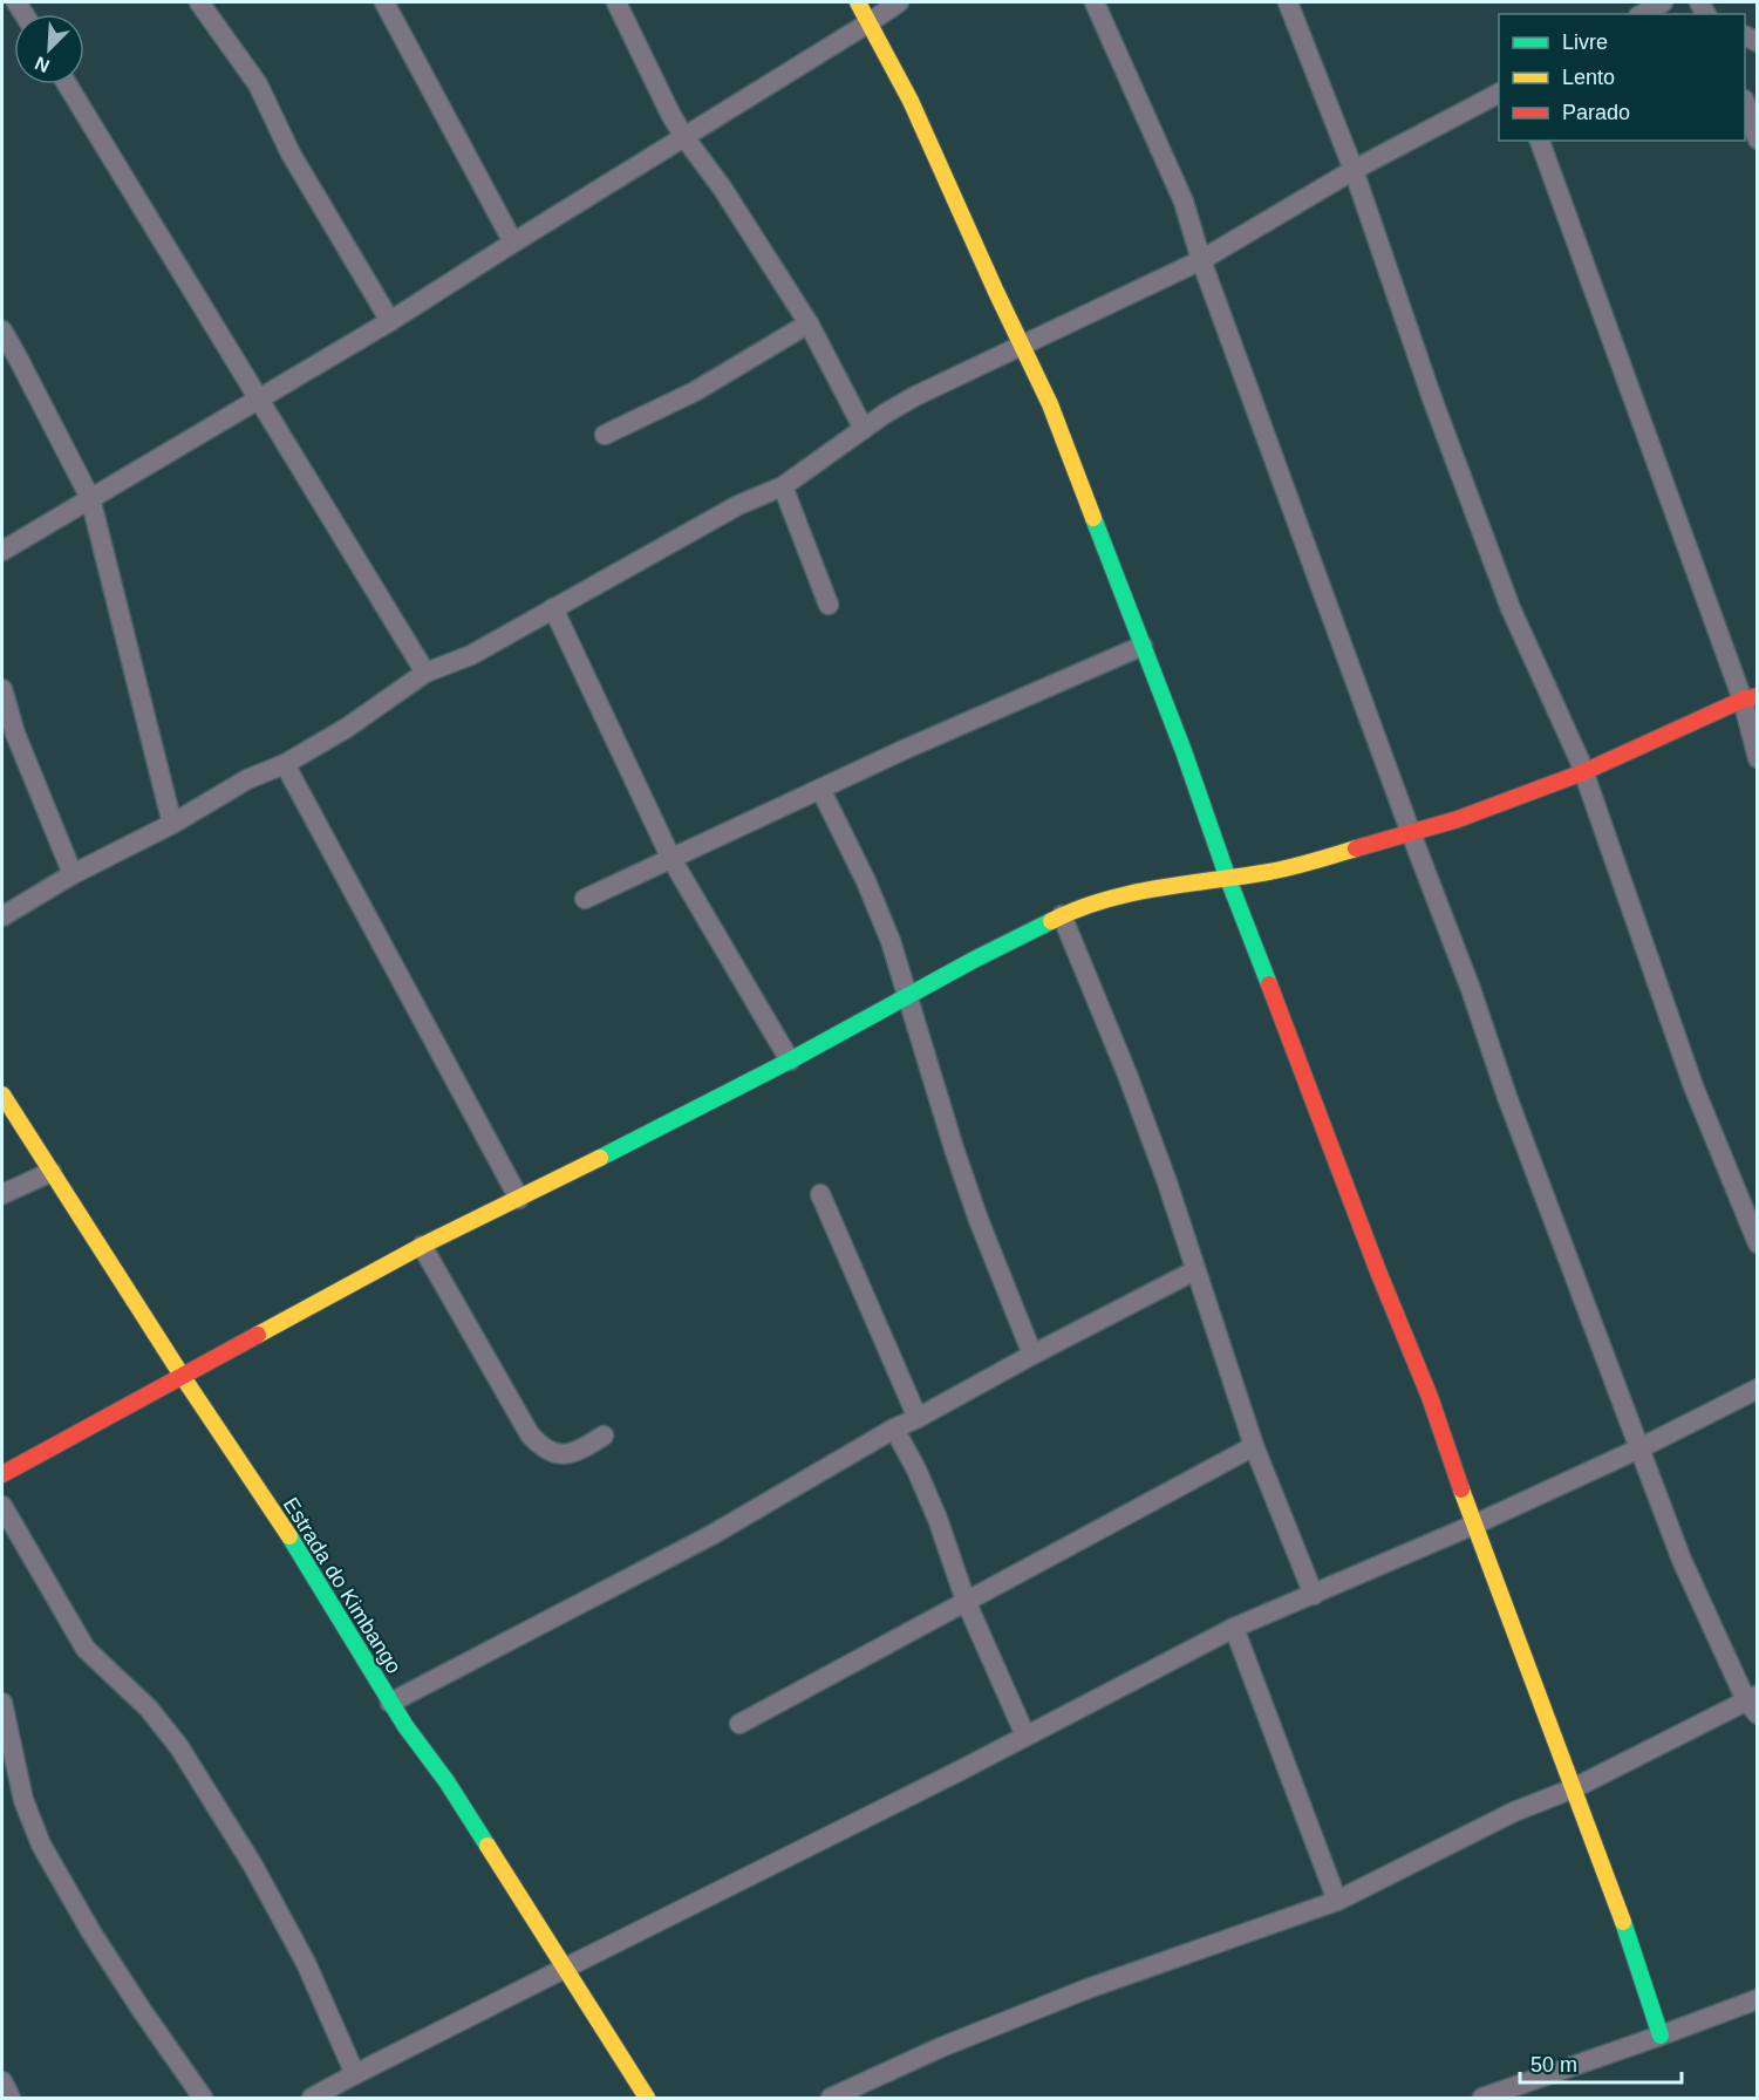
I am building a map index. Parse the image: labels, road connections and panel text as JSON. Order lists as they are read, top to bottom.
{
  "streets": {
    "street": ["Estrada do Kimbango"]
  },
  "legend": ["Livre", "Lento", "Parado"],
  "scale_bar": "50 m",
  "north": "bottom left"
}
